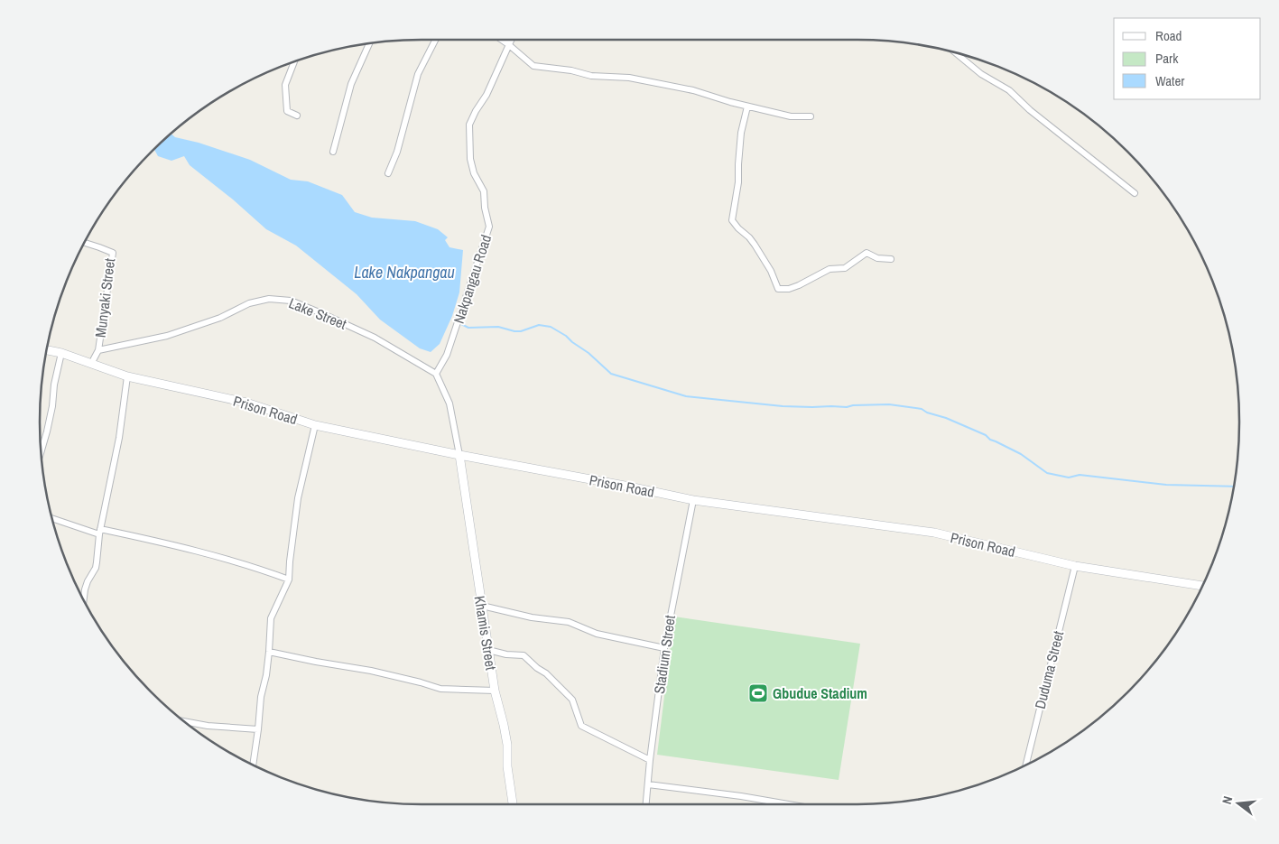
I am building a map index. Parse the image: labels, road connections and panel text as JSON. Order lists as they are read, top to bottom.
{
  "streets": {
    "street": [
      "Nakpangau Road",
      "Munyaki Street",
      "Lake Street",
      "Prison Road",
      "Khamis Street",
      "Stadium Street",
      "Duduma Street"
    ]
  },
  "crossings": [
    ["Nakpangau Road", "Lake Street"],
    ["Munyaki Street", "Lake Street"],
    ["Prison Road", "Khamis Street"],
    ["Prison Road", "Stadium Street"],
    ["Prison Road", "Duduma Street"]
  ],
  "water": ["Lake Nakpangau"],
  "places": {
    "sports": ["Gbudue Stadium"]
  },
  "legend": ["Road", "Park", "Water"],
  "north": "left"
}
